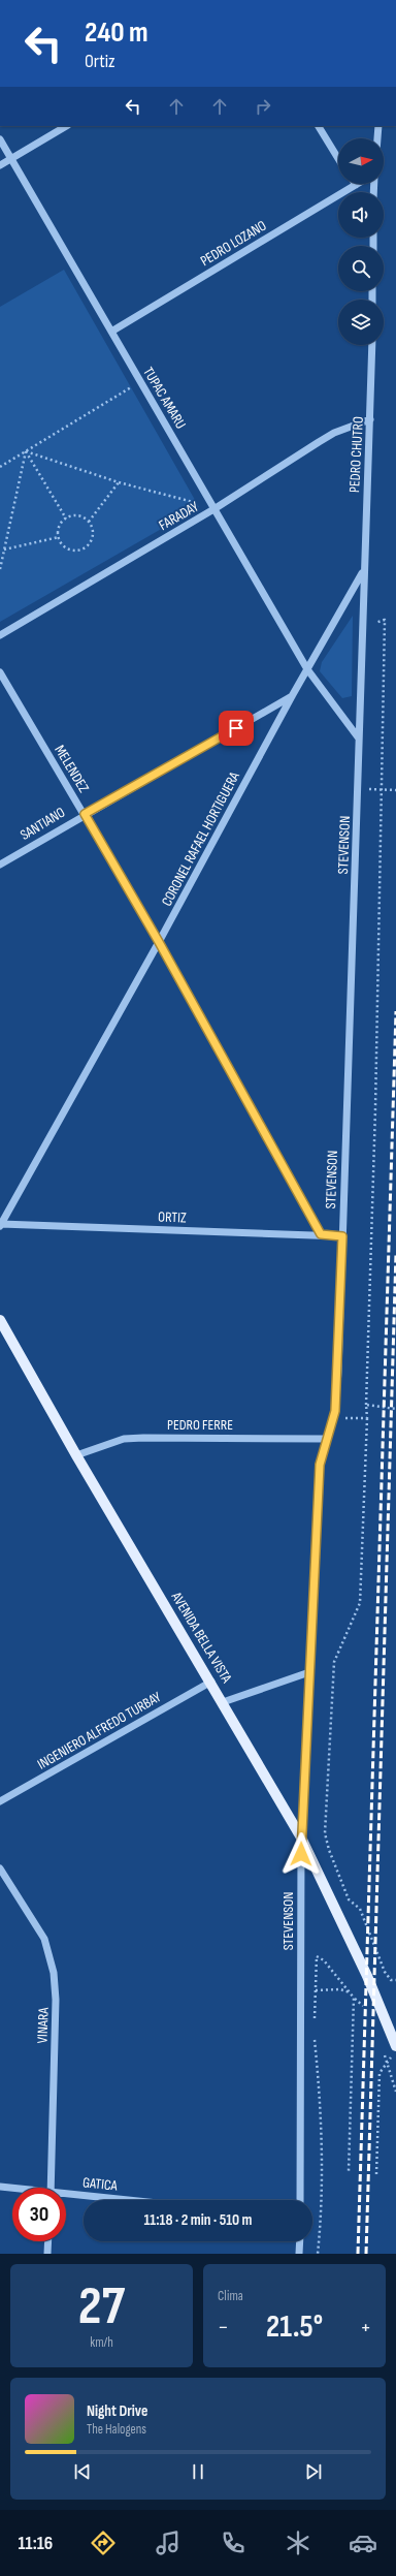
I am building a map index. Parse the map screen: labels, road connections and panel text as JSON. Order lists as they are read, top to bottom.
{
  "streets": {
    "main road": ["AVENIDA BELLA VISTA"],
    "street": [
      "PEDRO LOZANO",
      "TUPAC AMARU",
      "PEDRO CHUTRO",
      "FARADAY",
      "MELENDEZ",
      "SANTIANO",
      "CORONEL RAFAEL HORTIGUERA",
      "STEVENSON",
      "ORTIZ",
      "PEDRO FERRE",
      "INGENIERO ALFREDO TURBAY",
      "VINARA",
      "GATICA"
    ]
  },
  "crossings": [
    ["PEDRO LOZANO", "TUPAC AMARU"],
    ["TUPAC AMARU", "FARADAY"],
    ["TUPAC AMARU", "CORONEL RAFAEL HORTIGUERA"],
    ["TUPAC AMARU", "STEVENSON"],
    ["PEDRO CHUTRO", "FARADAY"],
    ["PEDRO CHUTRO", "CORONEL RAFAEL HORTIGUERA"],
    ["PEDRO CHUTRO", "STEVENSON"],
    ["MELENDEZ", "SANTIANO"],
    ["MELENDEZ", "CORONEL RAFAEL HORTIGUERA"],
    ["MELENDEZ", "ORTIZ"],
    ["SANTIANO", "CORONEL RAFAEL HORTIGUERA"],
    ["CORONEL RAFAEL HORTIGUERA", "STEVENSON"],
    ["CORONEL RAFAEL HORTIGUERA", "ORTIZ"],
    ["STEVENSON", "ORTIZ"],
    ["STEVENSON", "PEDRO FERRE"],
    ["STEVENSON", "AVENIDA BELLA VISTA"],
    ["PEDRO FERRE", "AVENIDA BELLA VISTA"],
    ["AVENIDA BELLA VISTA", "INGENIERO ALFREDO TURBAY"]
  ],
  "north": "right",
  "page": {
    "turn": ["240 m", "Ortiz"],
    "limit": "30",
    "trip": "11:18 · 2 min · 510 m",
    "tile": [
      ["27", "km/h"],
      "Clima"
    ],
    "heat": ["−", "21.5°", "+"],
    "song": ["Night Drive", "The Halogens"],
    "tabs": "11:16"
  }
}
